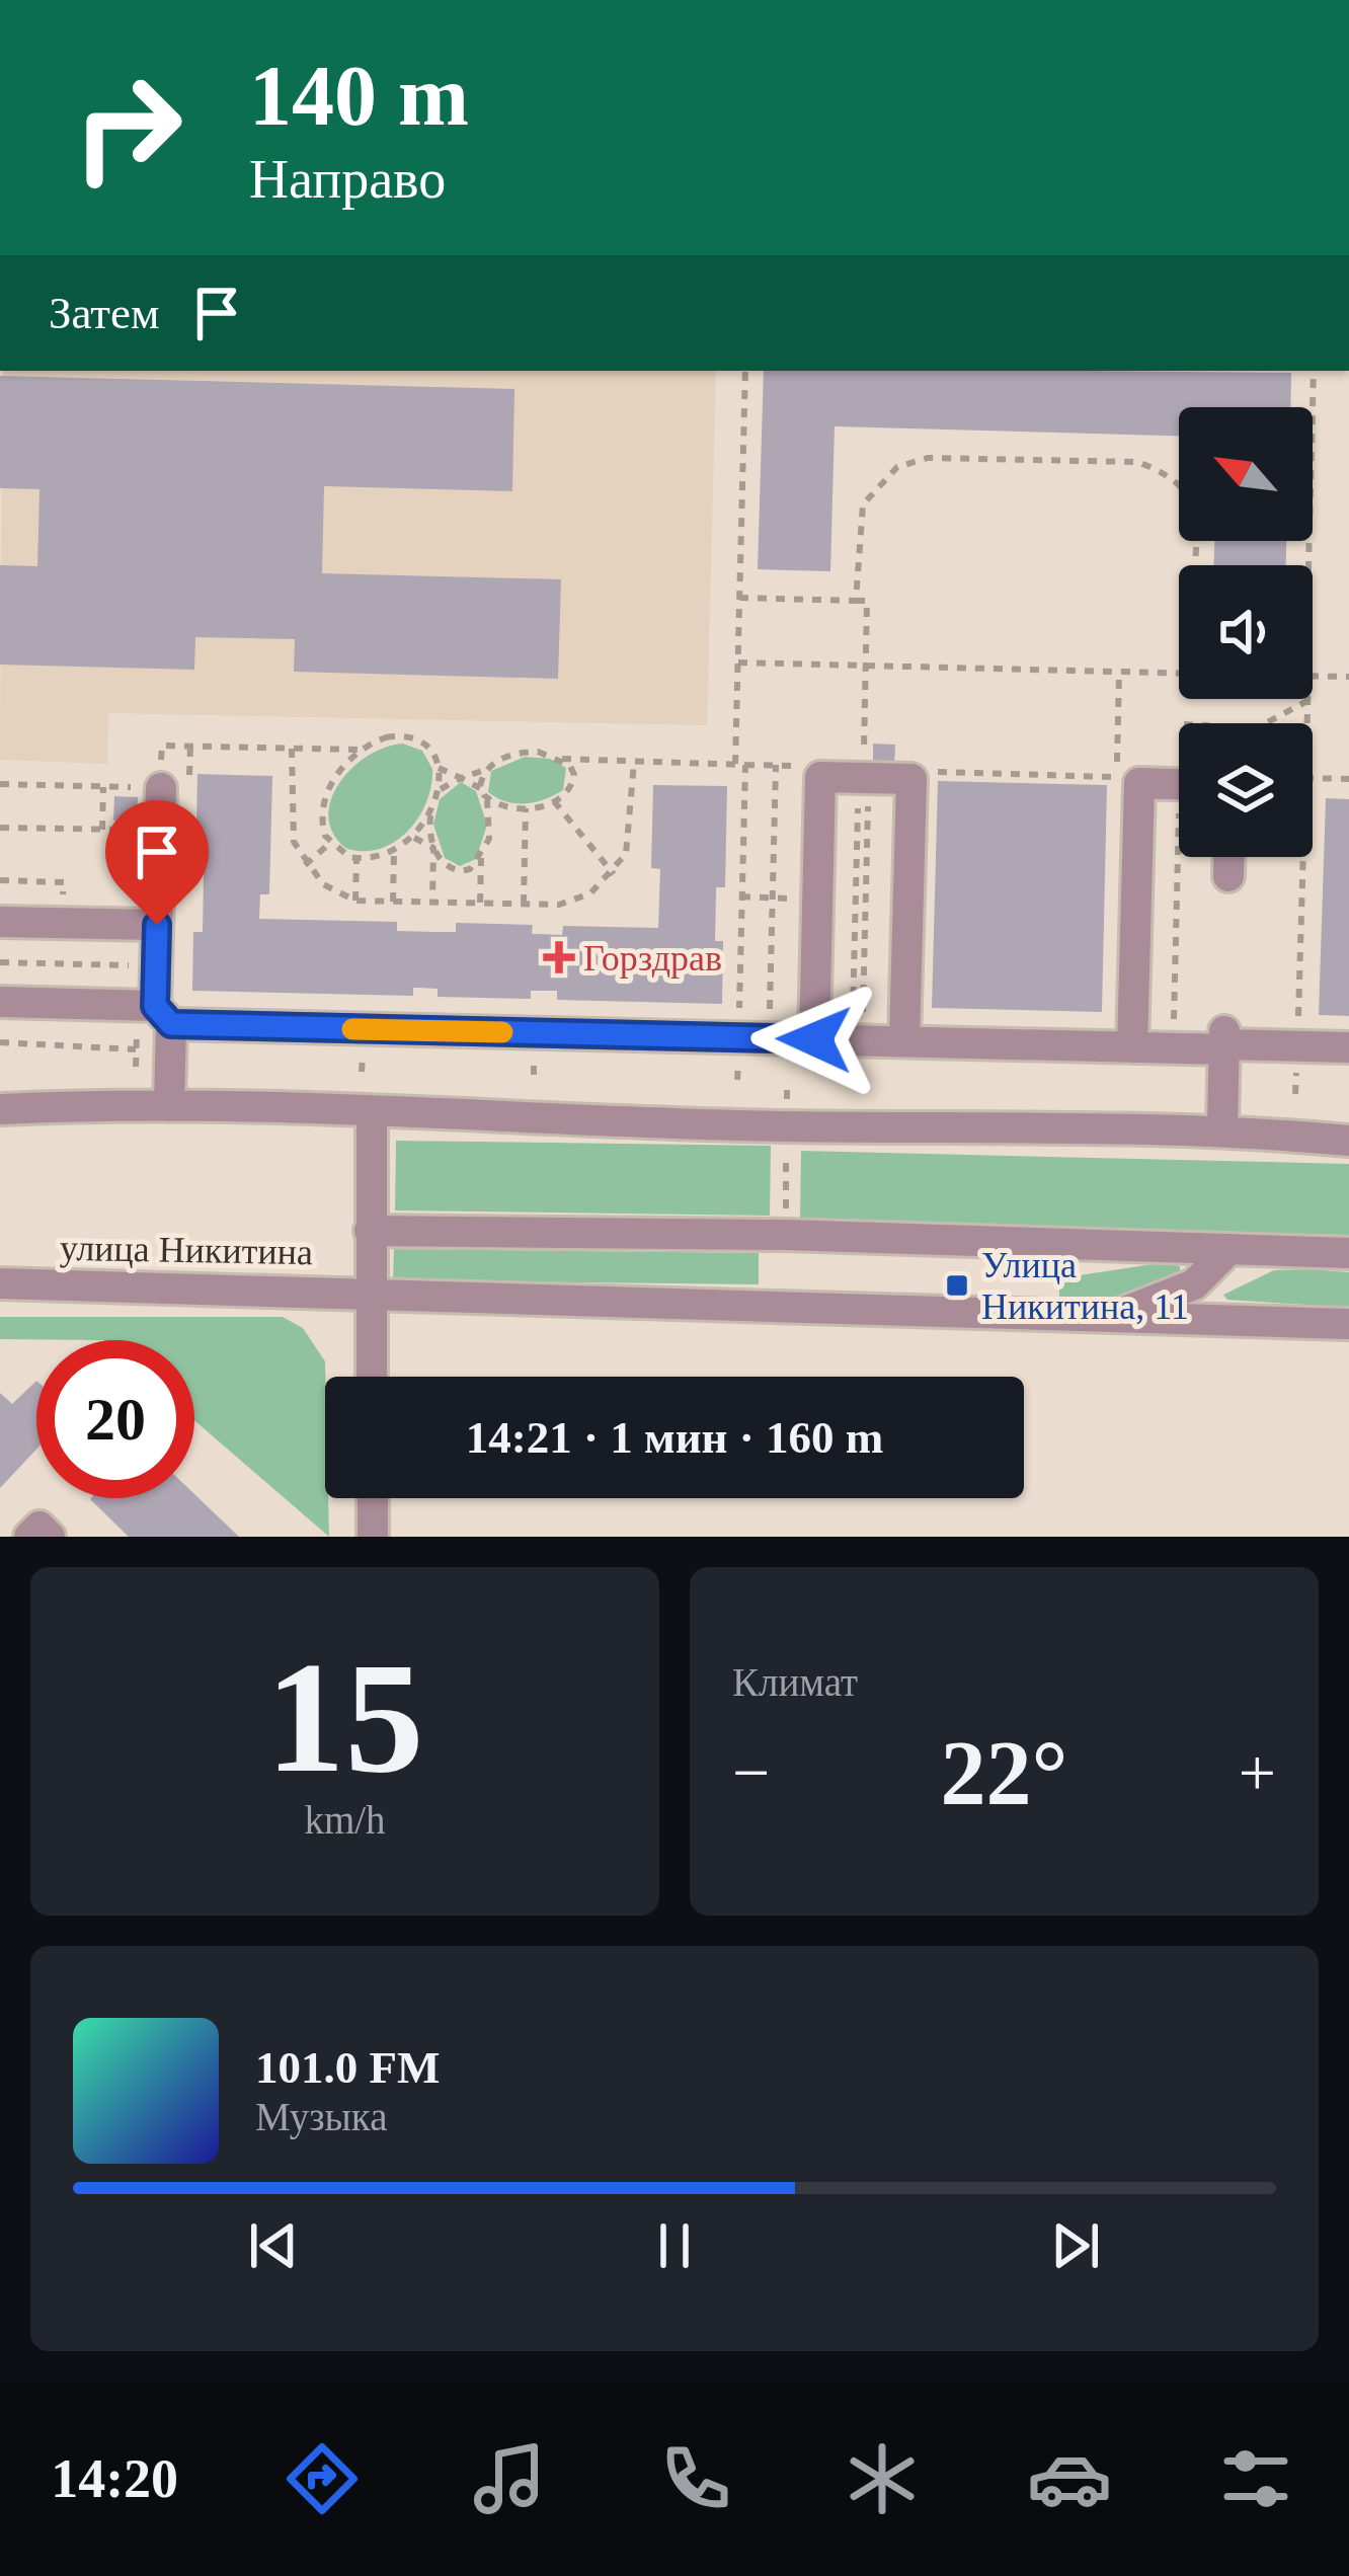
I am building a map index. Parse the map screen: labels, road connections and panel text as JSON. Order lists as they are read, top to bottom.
{
  "streets": {
    "street": ["улица Никитина"]
  },
  "places": {
    "health": ["Горздрав"],
    "transit": ["Улица Никитина, 11"]
  },
  "north": "top left",
  "page": {
    "turn": ["140 m", "Направо"],
    "then": "Затем",
    "limit": "20",
    "trip": "14:21 · 1 мин · 160 m",
    "tile": [
      ["15", "km/h"],
      "Климат"
    ],
    "heat": ["−", "22°", "+"],
    "song": ["101.0 FM", "Музыка"],
    "tabs": "14:20"
  }
}
